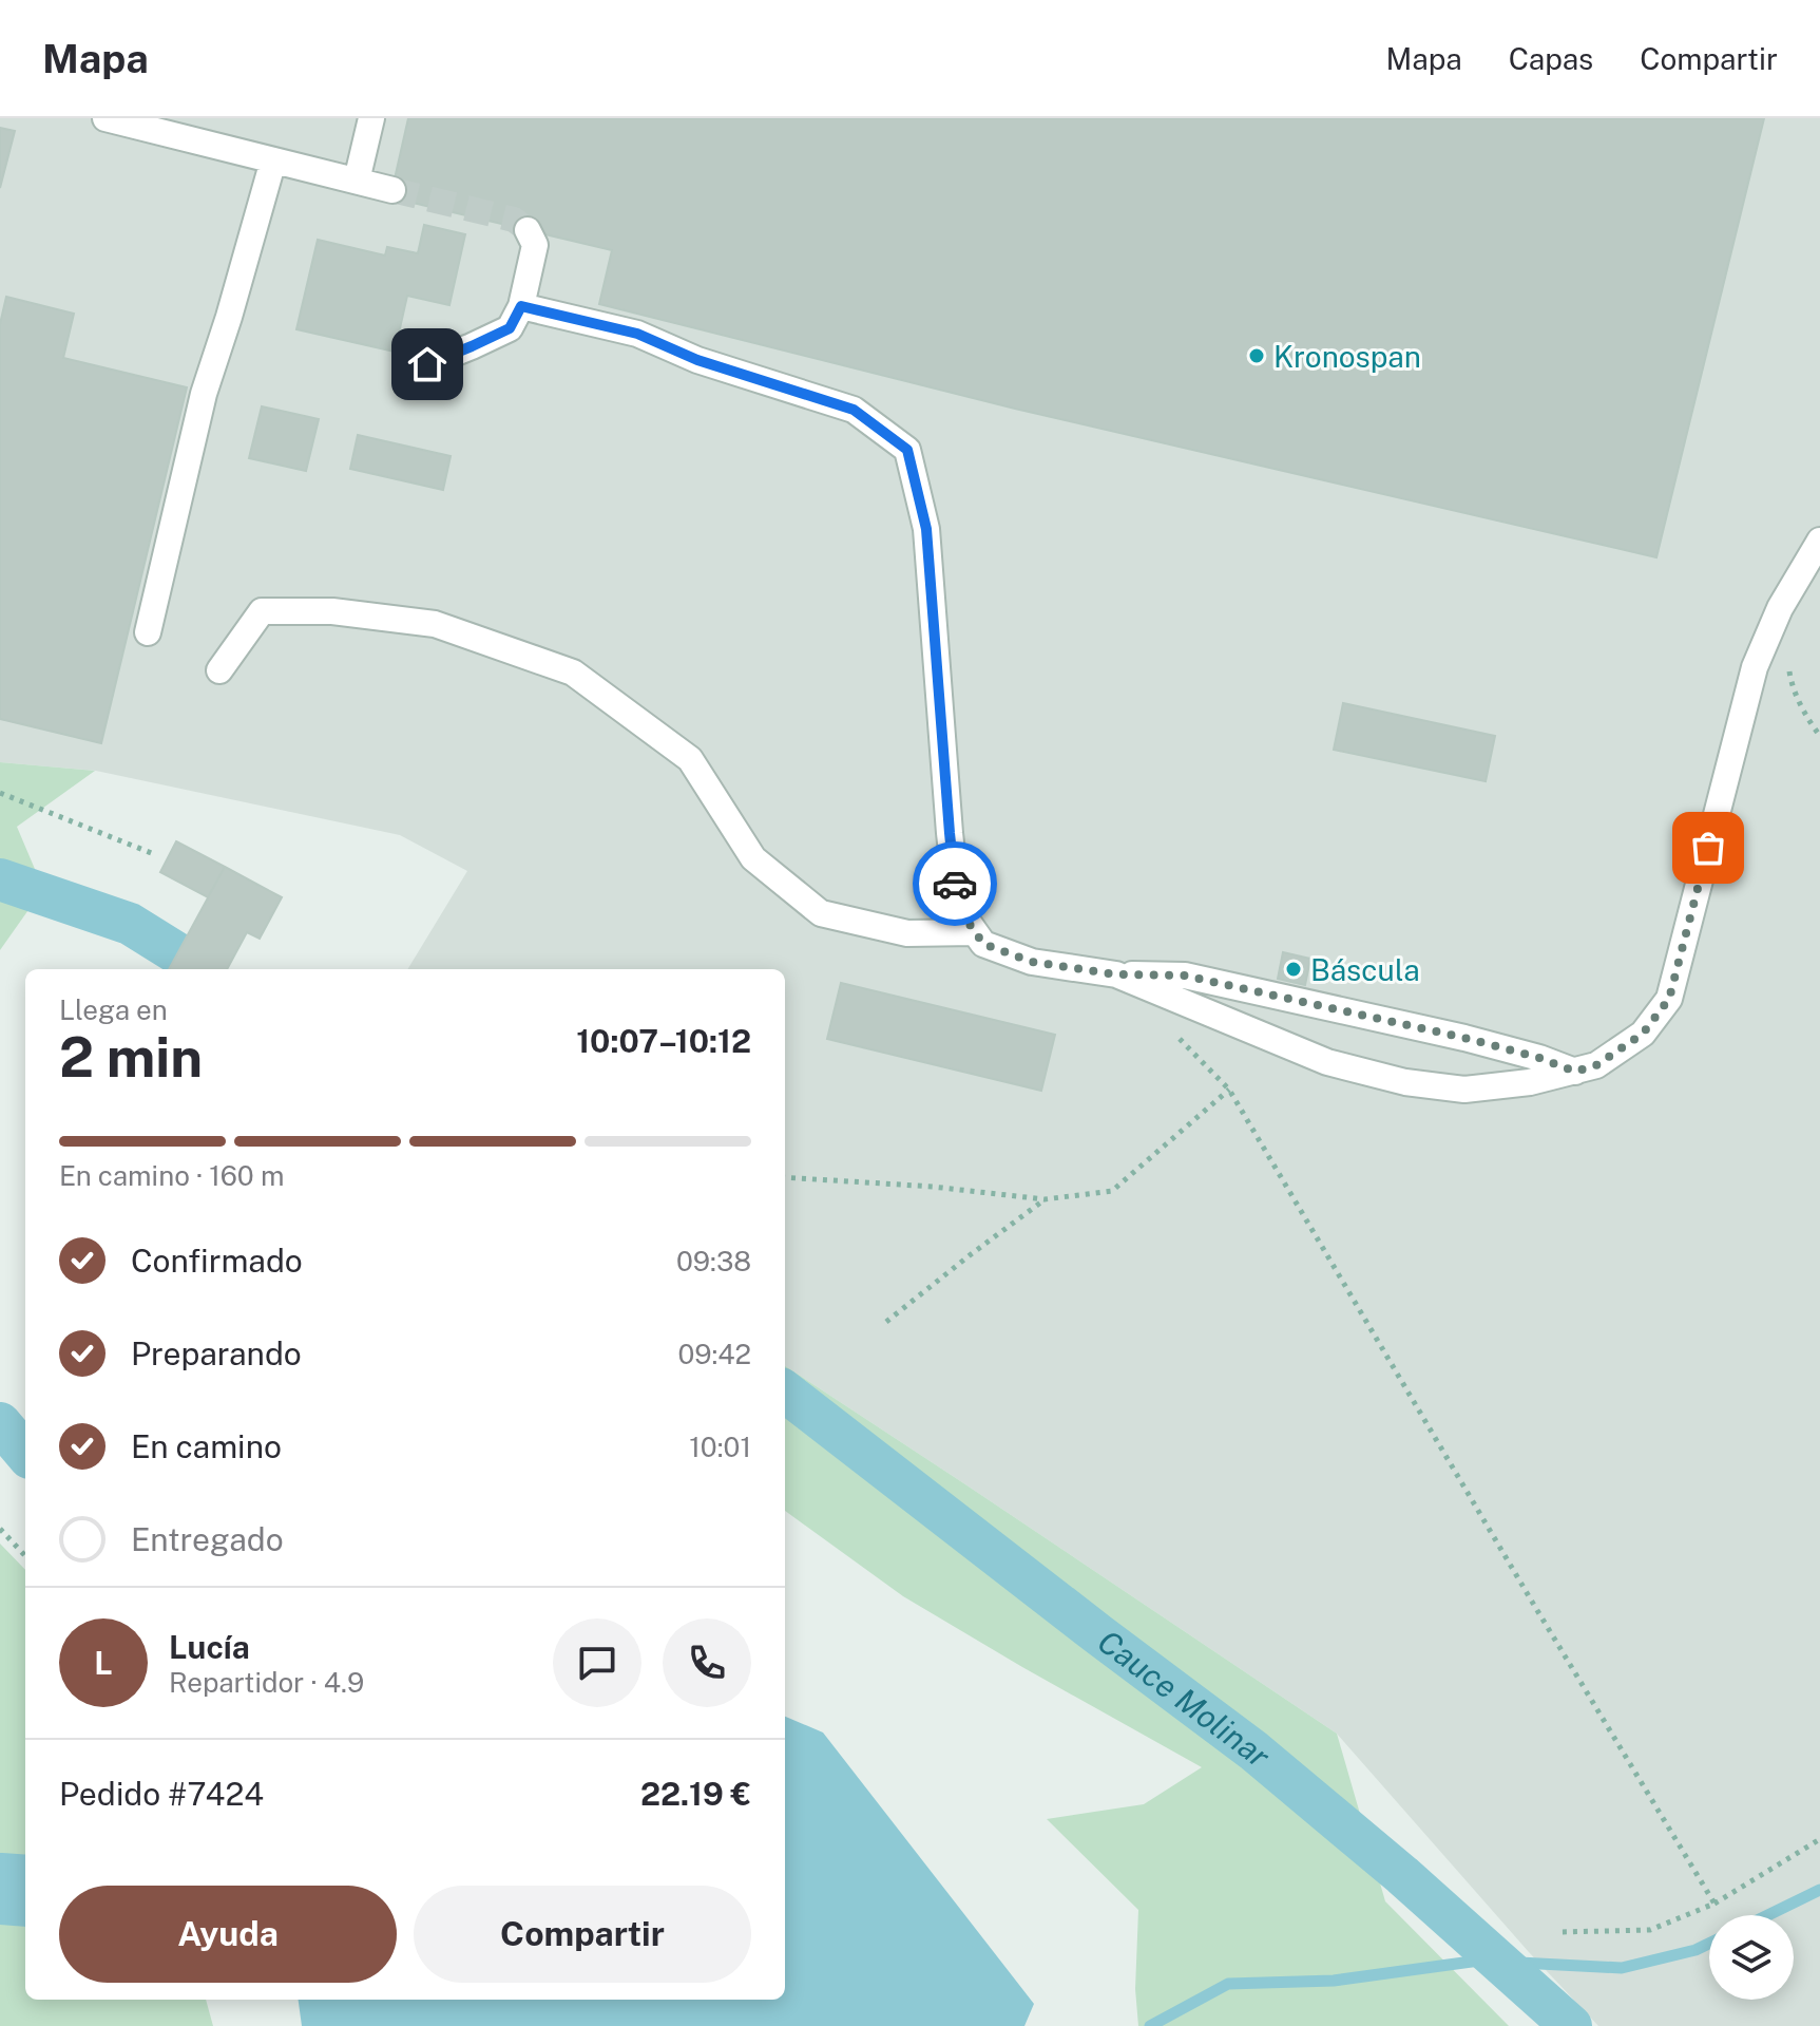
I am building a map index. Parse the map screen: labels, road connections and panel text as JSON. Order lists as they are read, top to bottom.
{
  "water": ["Cauce Molinar"],
  "places": ["Kronospan", "Báscula"],
  "page": {
    "header": "Mapa",
    "nav": ["Mapa", "Capas", "Compartir"],
    "heading": ["2 min", "Llega en", "10:07–10:12"],
    "panel": [
      "Lucía",
      "Repartidor · 4.9",
      "Pedido #7424",
      "22.19 €"
    ],
    "bar": "En camino · 160 m",
    "list": [
      ["Confirmado", "09:38"],
      ["Preparando", "09:42"],
      ["En camino", "10:01"],
      "Entregado"
    ],
    "round": "L",
    "buttons": ["Ayuda", "Compartir"]
  }
}
